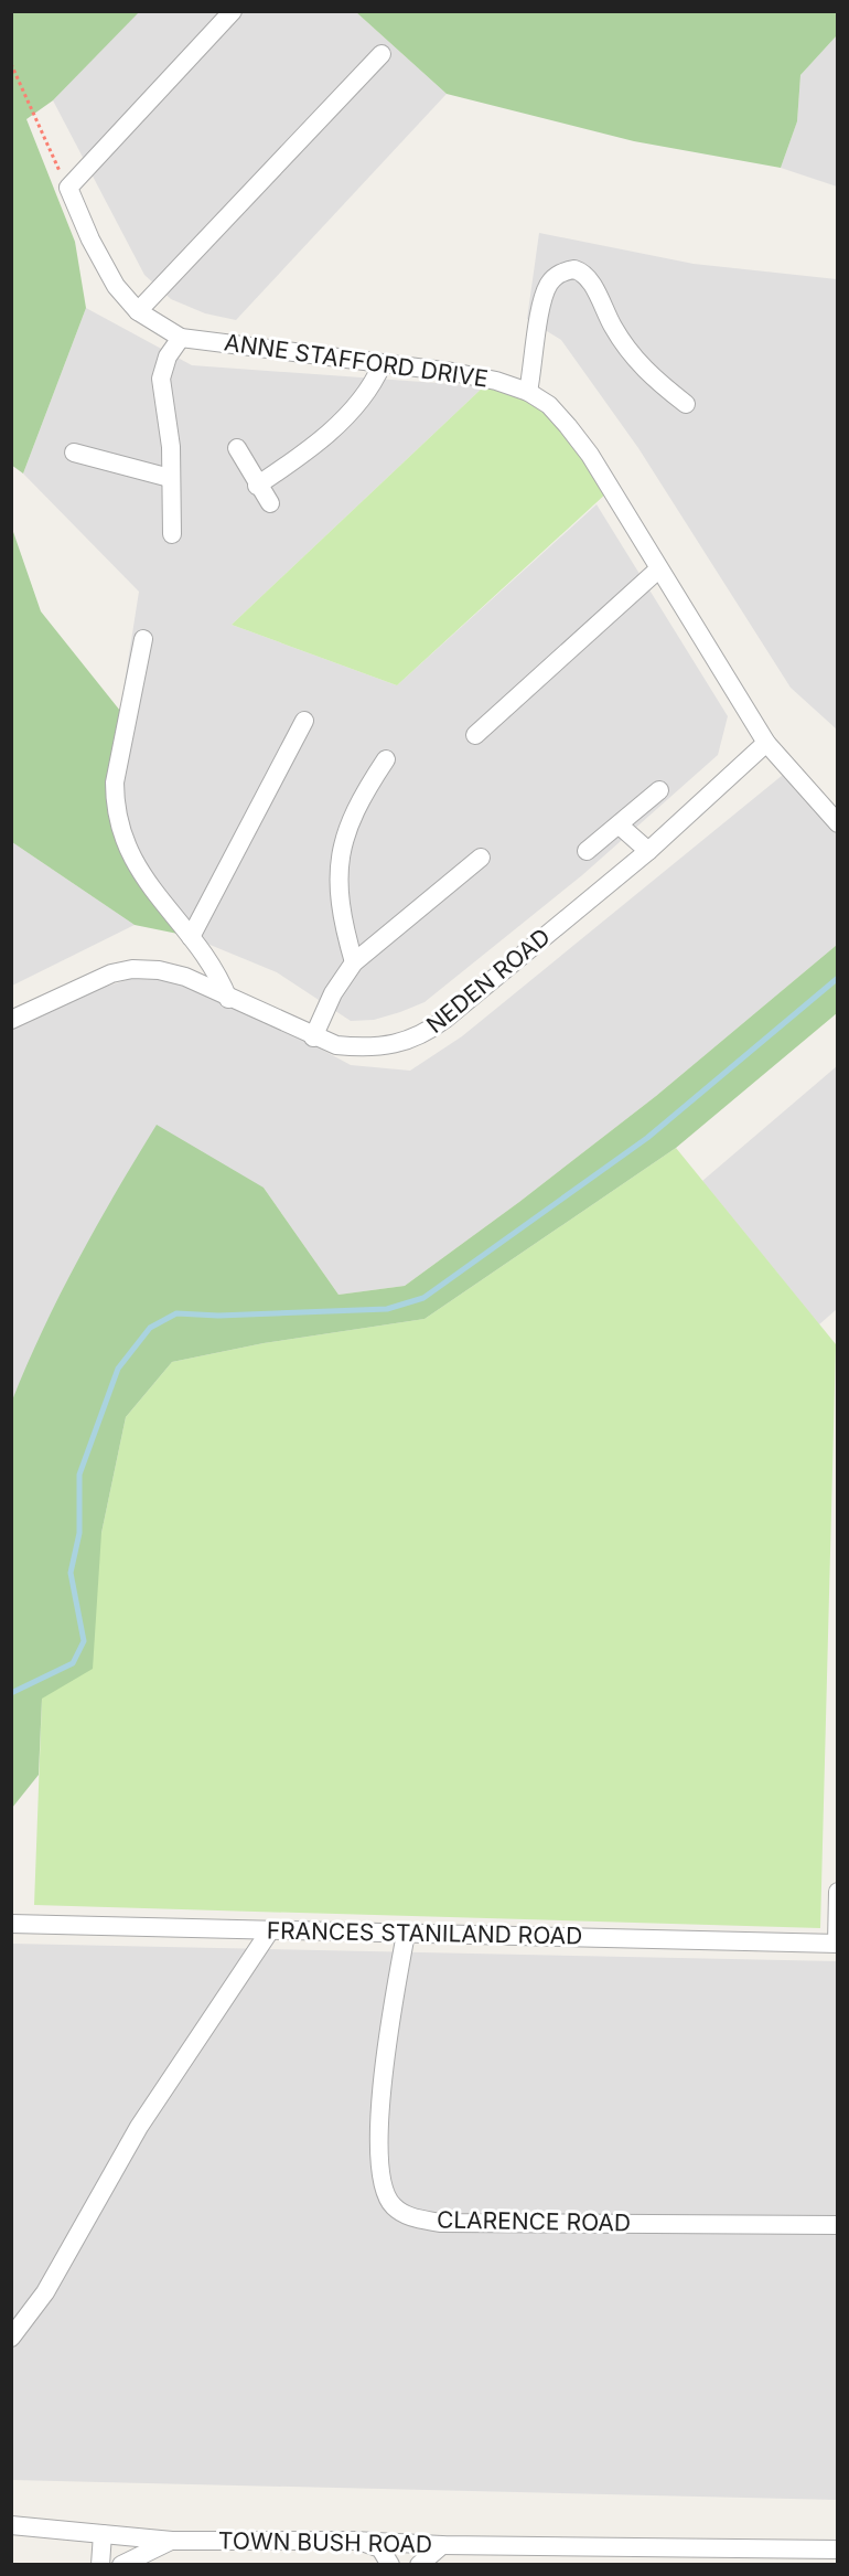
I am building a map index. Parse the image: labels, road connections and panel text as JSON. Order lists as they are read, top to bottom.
{
  "streets": {
    "street": [
      "ANNE STAFFORD DRIVE",
      "NEDEN ROAD",
      "FRANCES STANILAND ROAD",
      "CLARENCE ROAD",
      "TOWN BUSH ROAD"
    ]
  },
  "crossings": [
    ["ANNE STAFFORD DRIVE", "NEDEN ROAD"],
    ["FRANCES STANILAND ROAD", "CLARENCE ROAD"]
  ]
}
